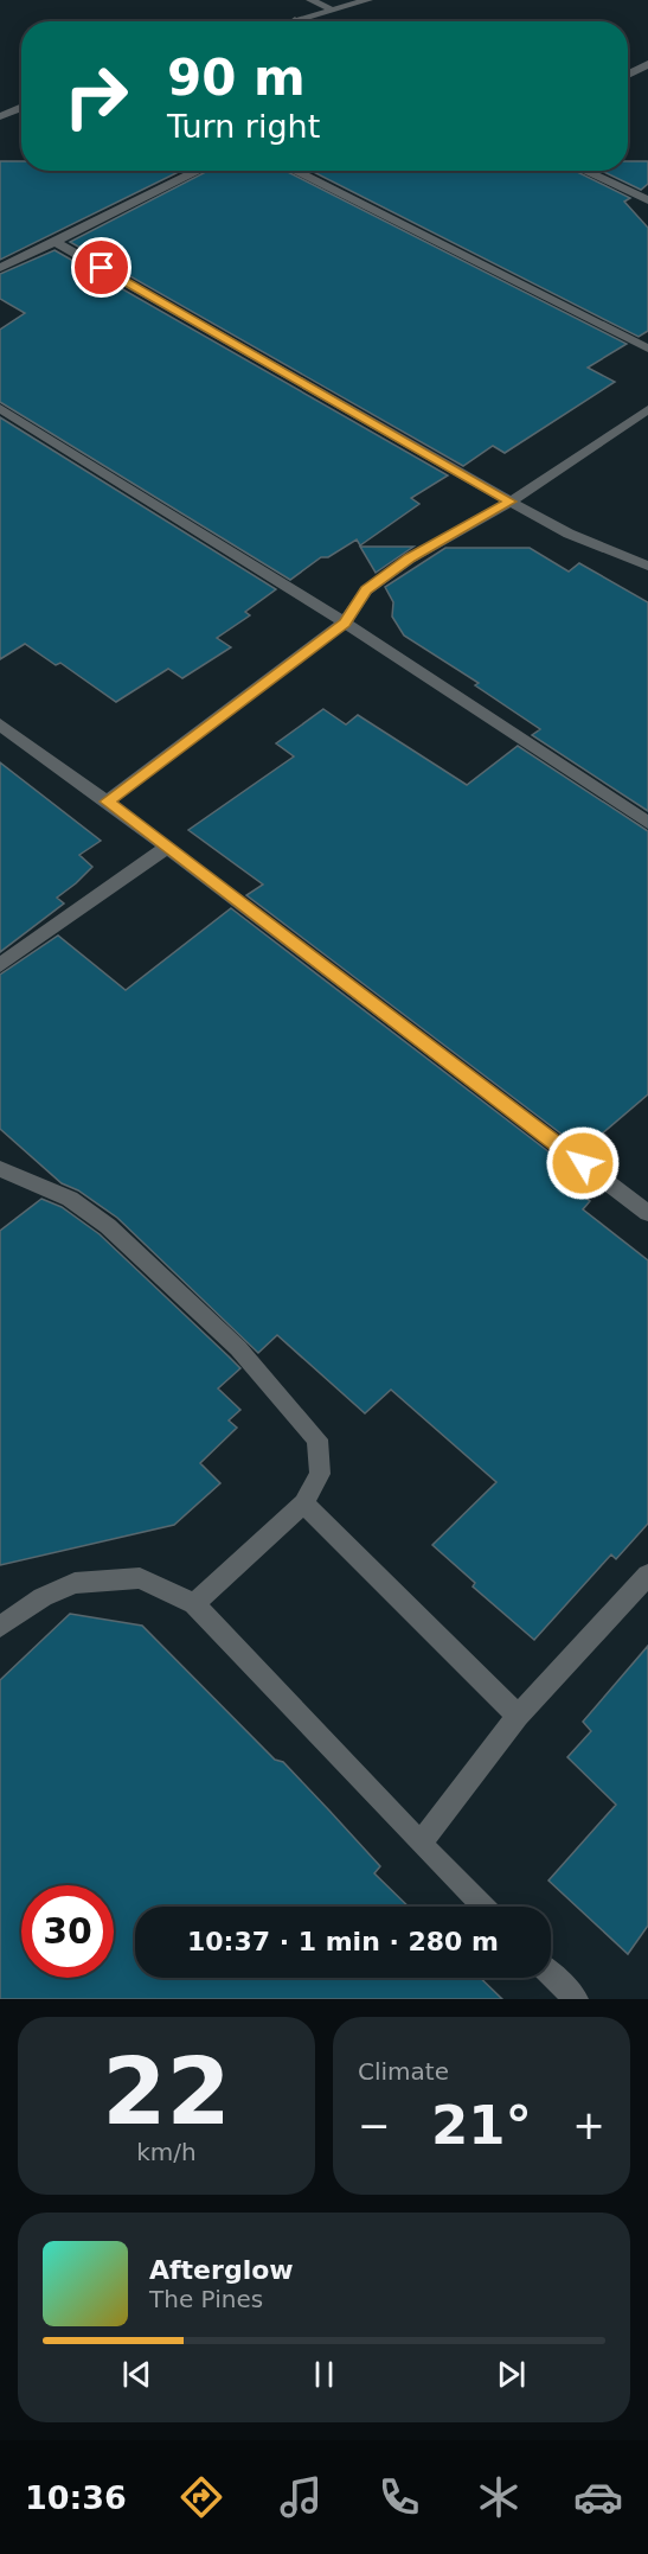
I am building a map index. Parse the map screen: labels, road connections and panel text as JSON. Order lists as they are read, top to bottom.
{
  "page": {
    "turn": ["90 m", "Turn right"],
    "limit": "30",
    "trip": "10:37 · 1 min · 280 m",
    "tile": [
      ["22", "km/h"],
      "Climate"
    ],
    "heat": ["−", "21°", "+"],
    "song": ["Afterglow", "The Pines"],
    "tabs": "10:36"
  }
}
